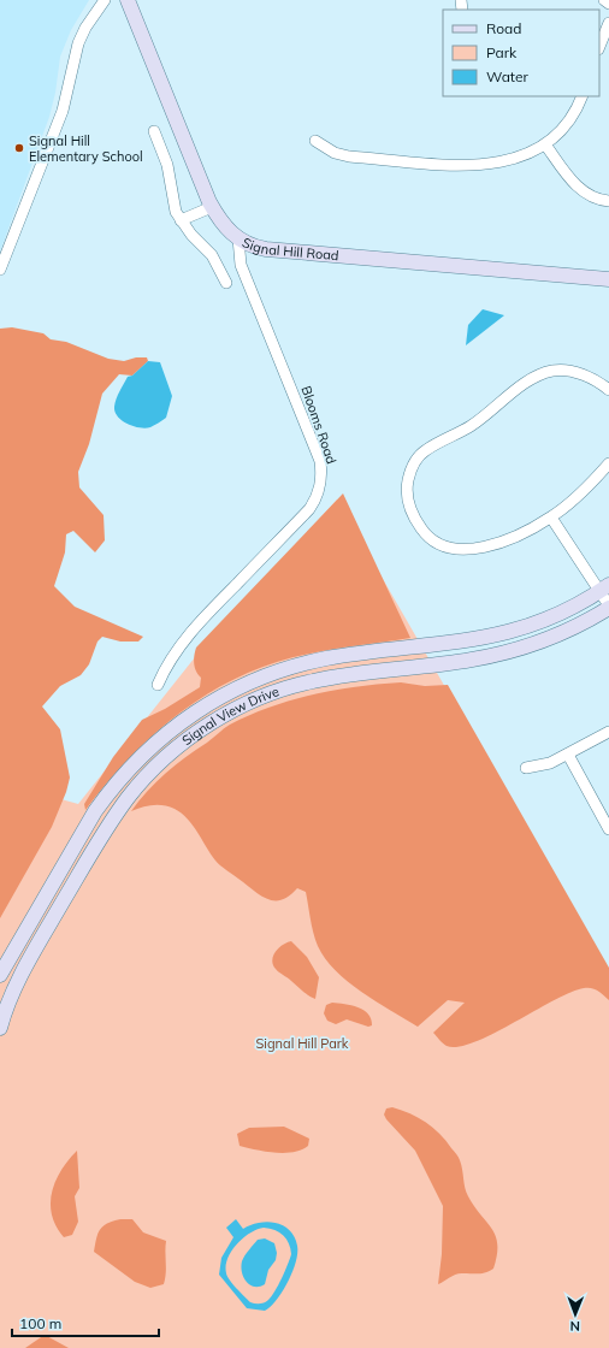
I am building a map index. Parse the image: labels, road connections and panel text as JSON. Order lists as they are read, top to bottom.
{
  "streets": {
    "main road": ["Signal Hill Road", "Signal View Drive"],
    "street": ["Blooms Road"]
  },
  "crossings": [
    ["Signal Hill Road", "Blooms Road"]
  ],
  "parks": ["Signal Hill Park"],
  "places": ["Signal Hill Elementary School"],
  "legend": ["Road", "Park", "Water"],
  "scale_bar": "100 m",
  "north": "bottom"
}
